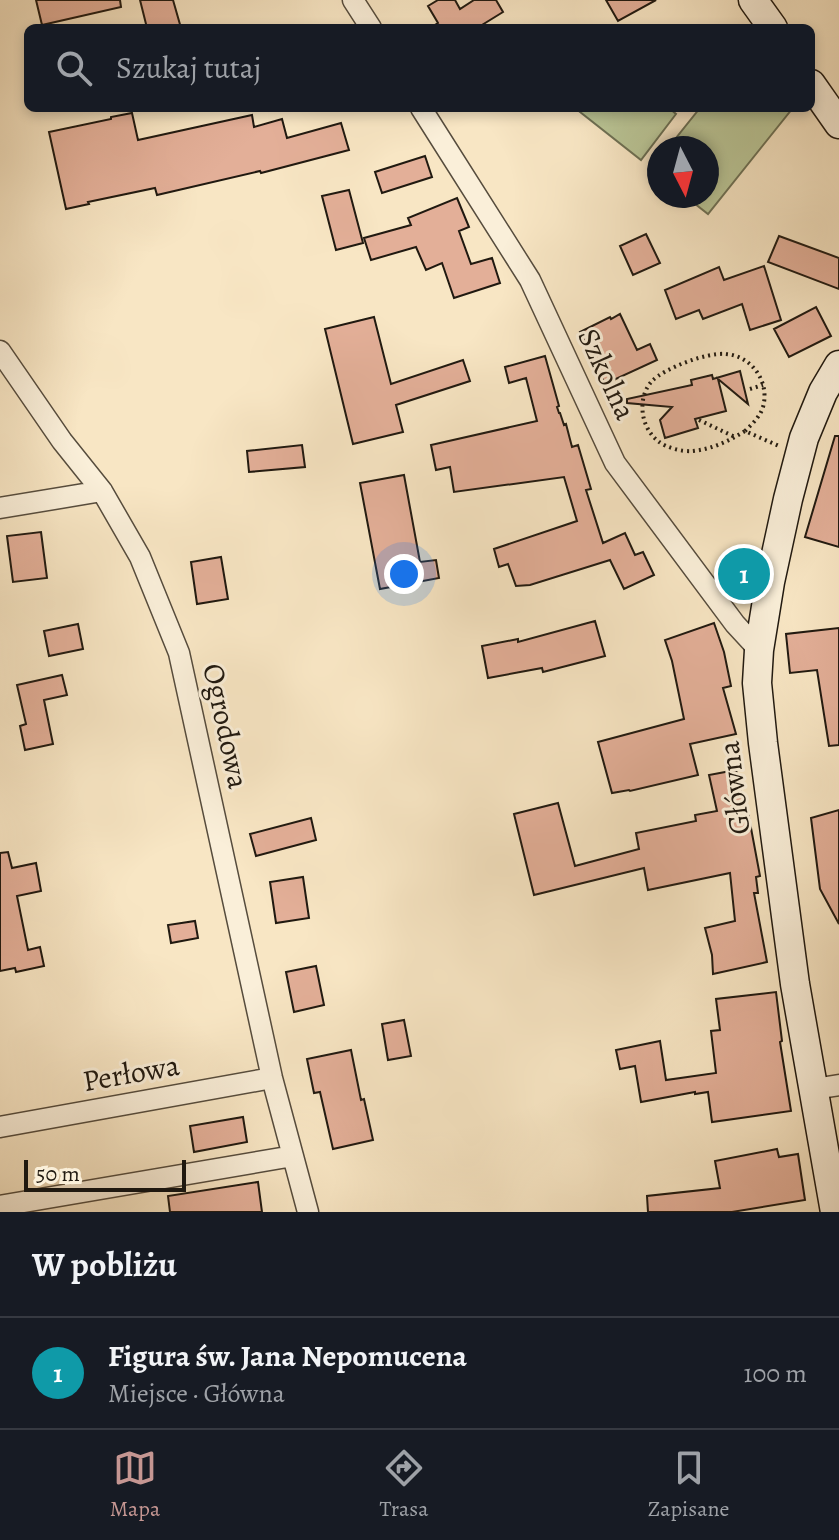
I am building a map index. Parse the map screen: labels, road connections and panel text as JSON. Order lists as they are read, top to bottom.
{
  "streets": {
    "street": [
      "Szkolna",
      "Ogrodowa",
      "Główna",
      "Perłowa"
    ]
  },
  "crossings": [
    ["Szkolna", "Główna"],
    ["Ogrodowa", "Perłowa"]
  ],
  "scale_bar": "50 m",
  "north": "bottom",
  "page": {
    "search": "Szukaj tutaj",
    "pins": "1",
    "scale": "50 m",
    "heading": "W pobliżu",
    "list": [
      {
        "mark": "1",
        "name": "Figura św. Jana Nepomucena",
        "note": "Miejsce · Główna",
        "value": "100 m"
      }
    ],
    "nav": ["Mapa", "Trasa", "Zapisane"]
  }
}
